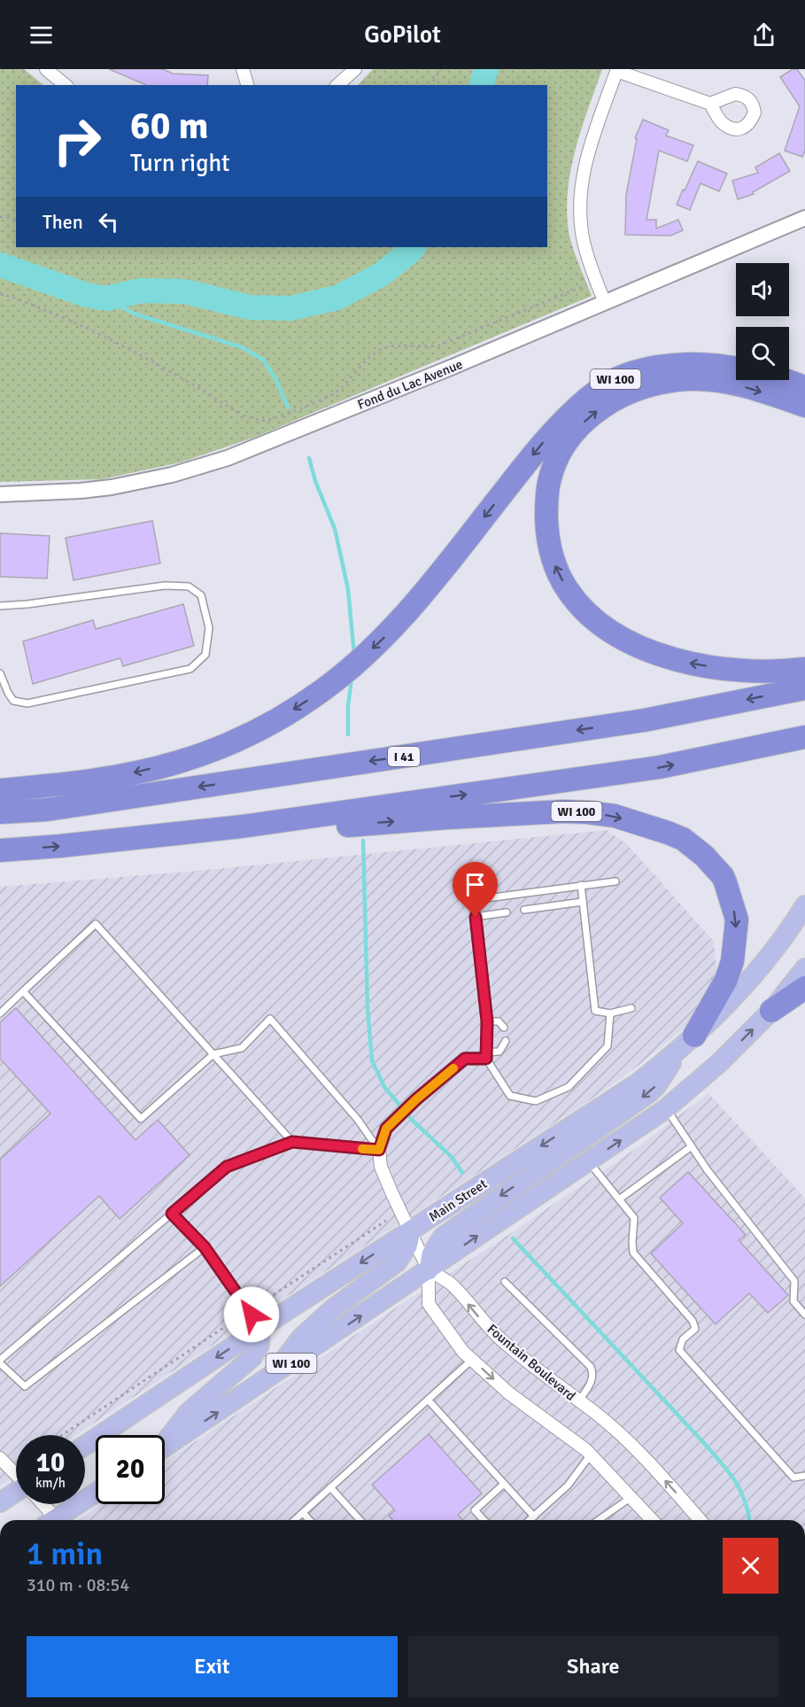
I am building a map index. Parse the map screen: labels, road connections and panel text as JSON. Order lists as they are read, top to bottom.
{
  "streets": {
    "highway": ["WI 100", "I 41"],
    "main road": ["Main Street"],
    "street": ["Fond du Lac Avenue", "Fountain Boulevard"]
  },
  "crossings": [
    ["WI 100", "Main Street"],
    ["WI 100", "Fountain Boulevard"]
  ],
  "page": {
    "header": "GoPilot",
    "turn": ["60 m", "Turn right"],
    "then": "Then",
    "speed": "10 km/h",
    "limit": "20",
    "heading": ["1 min", "310 m · 08:54"],
    "buttons": ["Exit", "Share"]
  }
}
